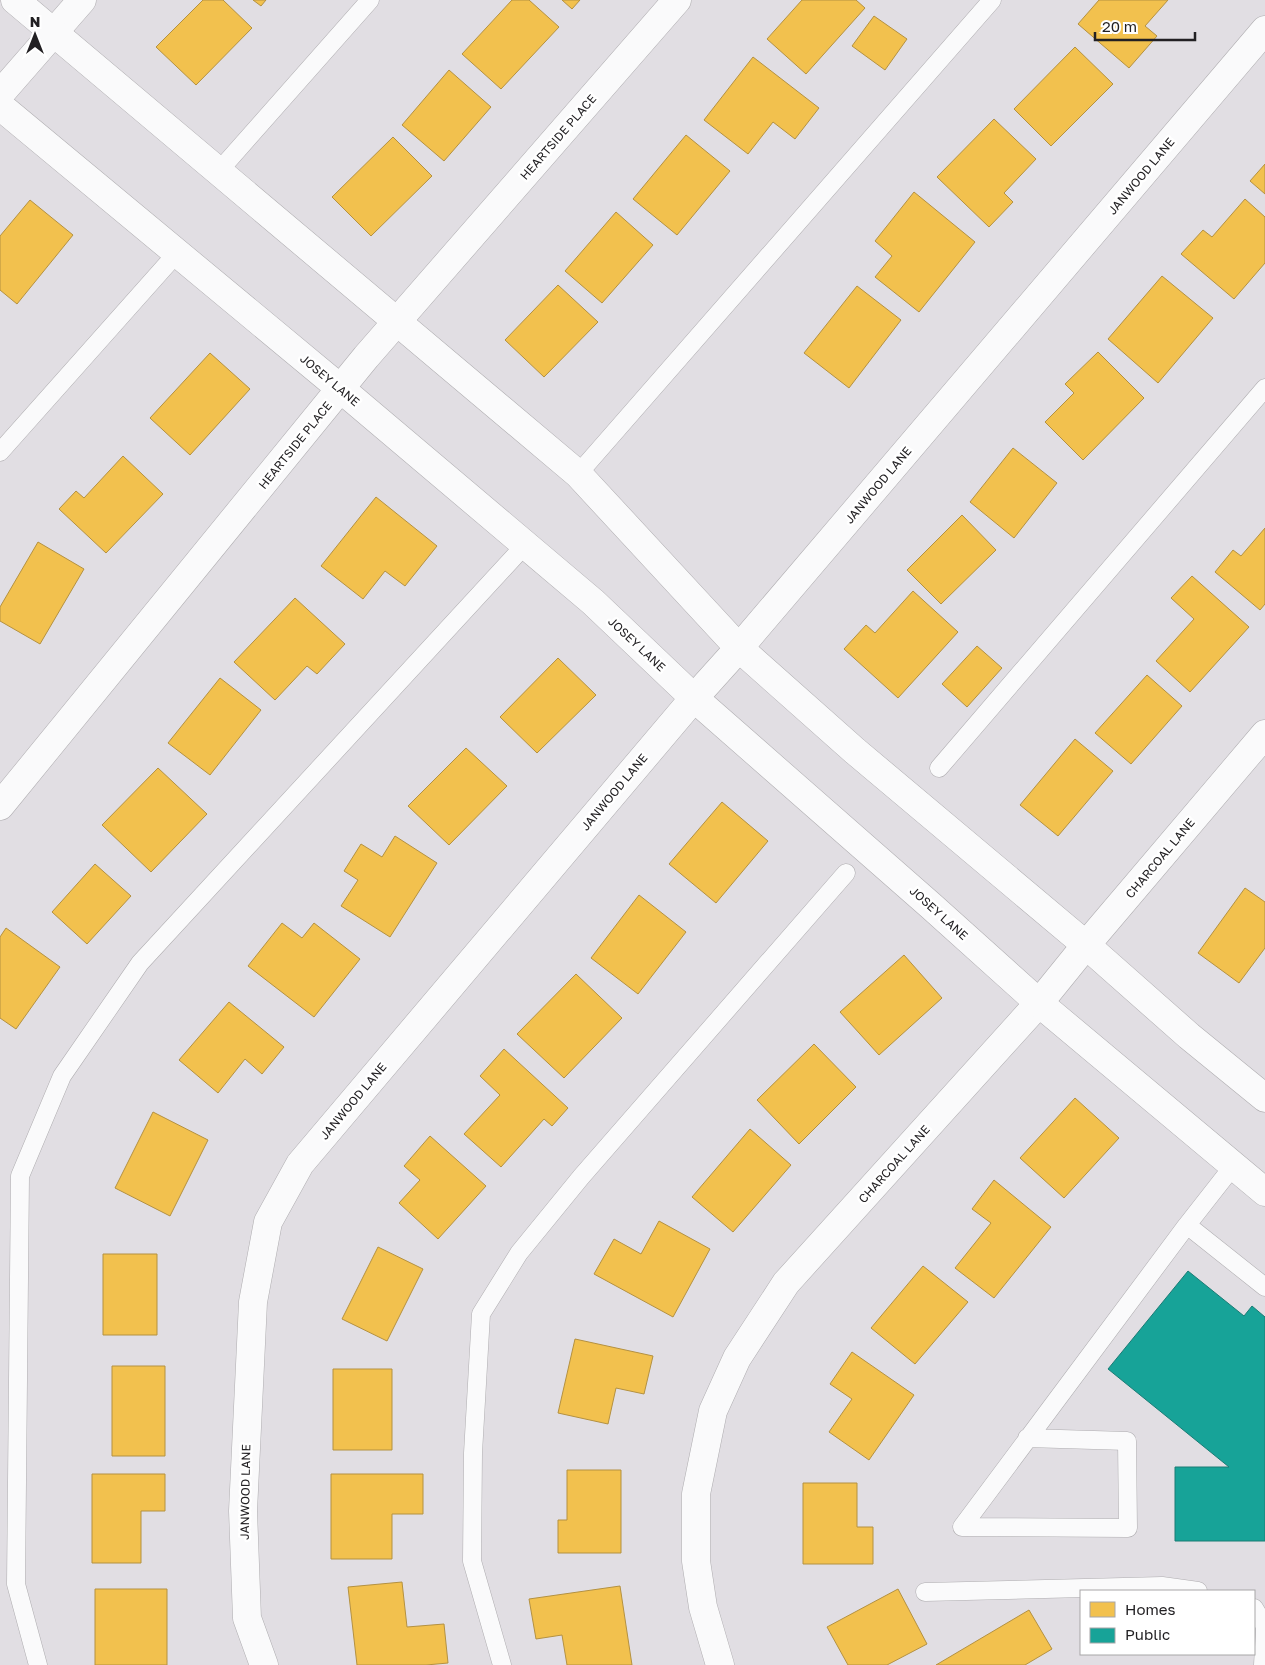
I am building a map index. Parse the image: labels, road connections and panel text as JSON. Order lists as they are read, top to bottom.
{
  "streets": {
    "street": [
      "HEARTSIDE PLACE",
      "JANWOOD LANE",
      "JOSEY LANE",
      "CHARCOAL LANE"
    ]
  },
  "crossings": [
    ["HEARTSIDE PLACE", "JOSEY LANE"],
    ["JANWOOD LANE", "JOSEY LANE"],
    ["JOSEY LANE", "CHARCOAL LANE"]
  ],
  "legend": ["Homes", "Public"],
  "scale_bar": "20 m",
  "north": "top"
}
